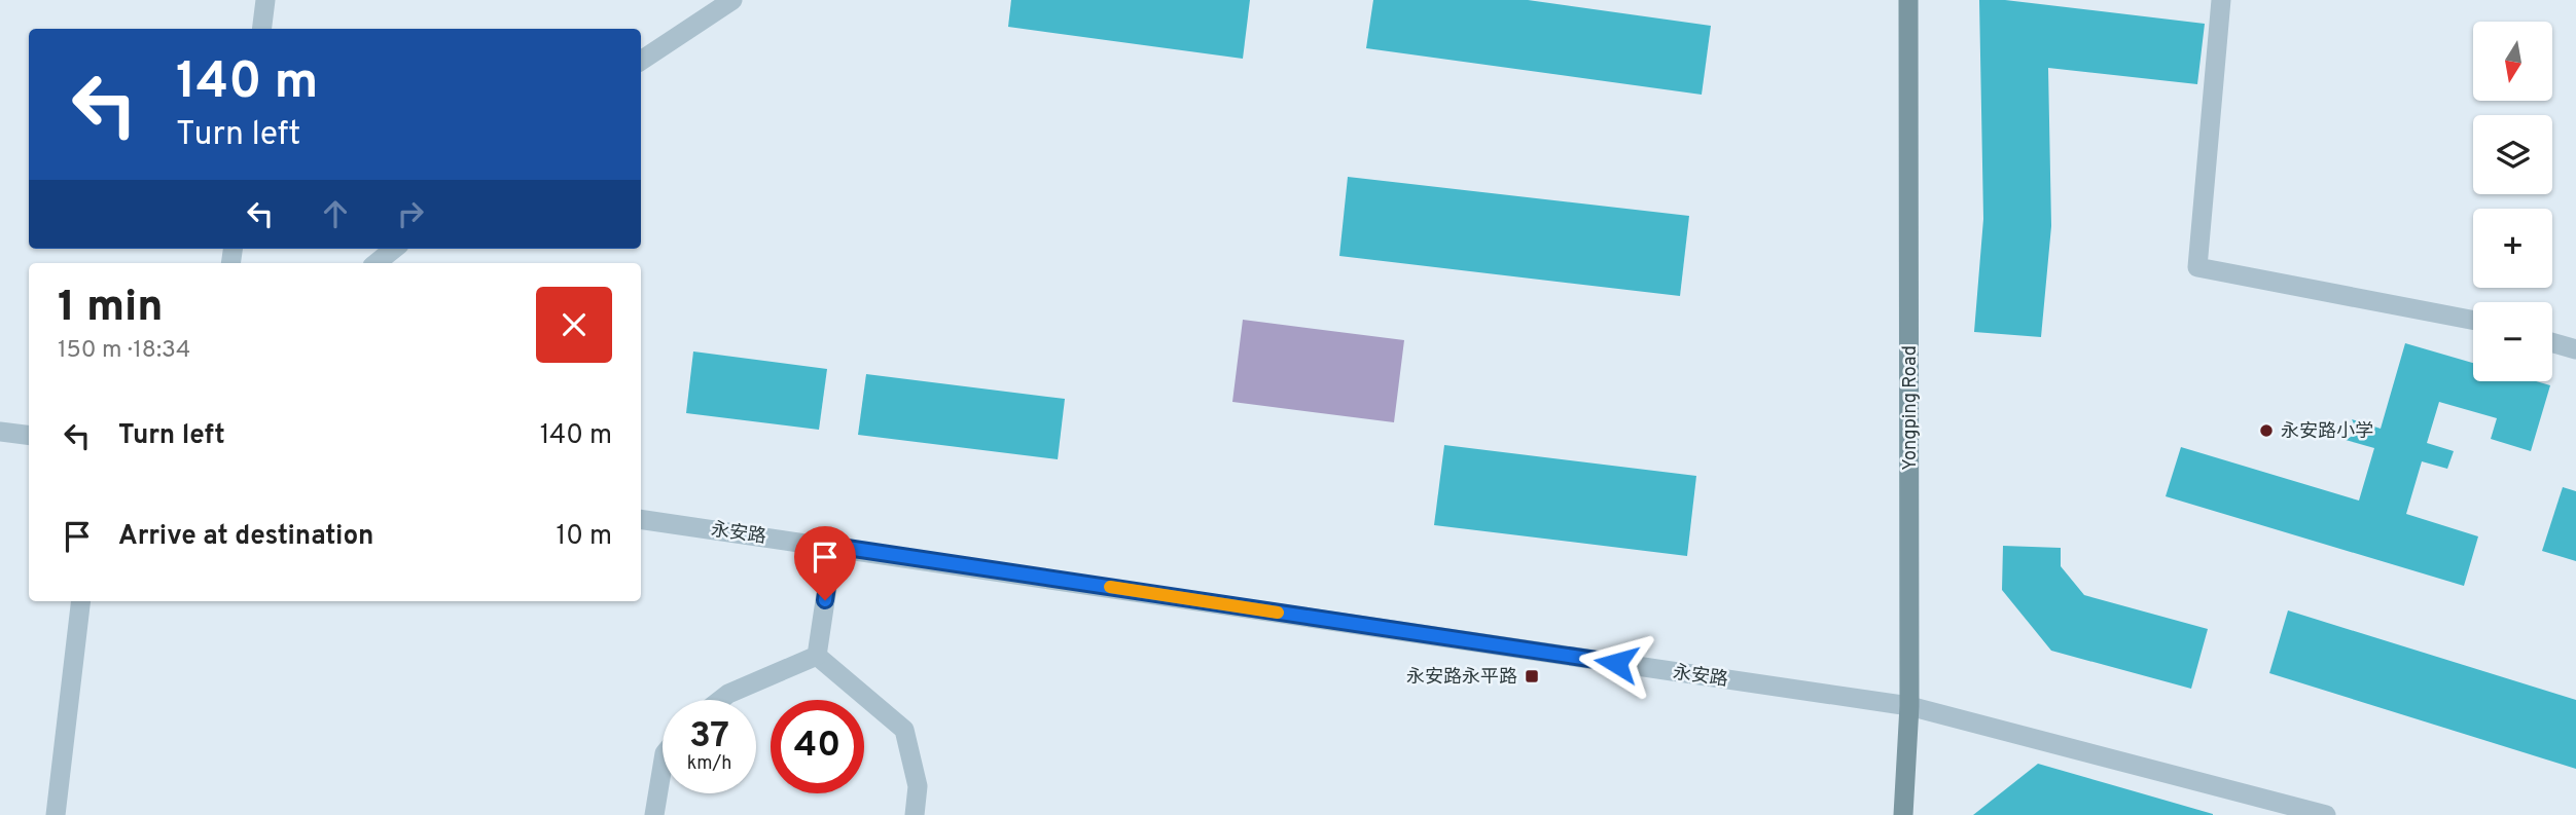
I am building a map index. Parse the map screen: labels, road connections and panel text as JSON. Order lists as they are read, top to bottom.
{
  "streets": {
    "main road": ["Yongping Road"],
    "street": ["永安路"]
  },
  "crossings": [
    ["Yongping Road", "永安路"]
  ],
  "places": {
    "other": ["永安路小学"],
    "transit": ["永安路永平路"]
  },
  "north": "bottom",
  "page": {
    "map_buttons": ["+", "−"],
    "turn": ["140 m", "Turn left"],
    "heading": ["1 min", "150 m · 18:34"],
    "list": [
      {
        "name": "Turn left",
        "value": "140 m"
      },
      {
        "name": "Arrive at destination",
        "value": "10 m"
      }
    ],
    "speed": "37 km/h",
    "limit": "40"
  }
}
